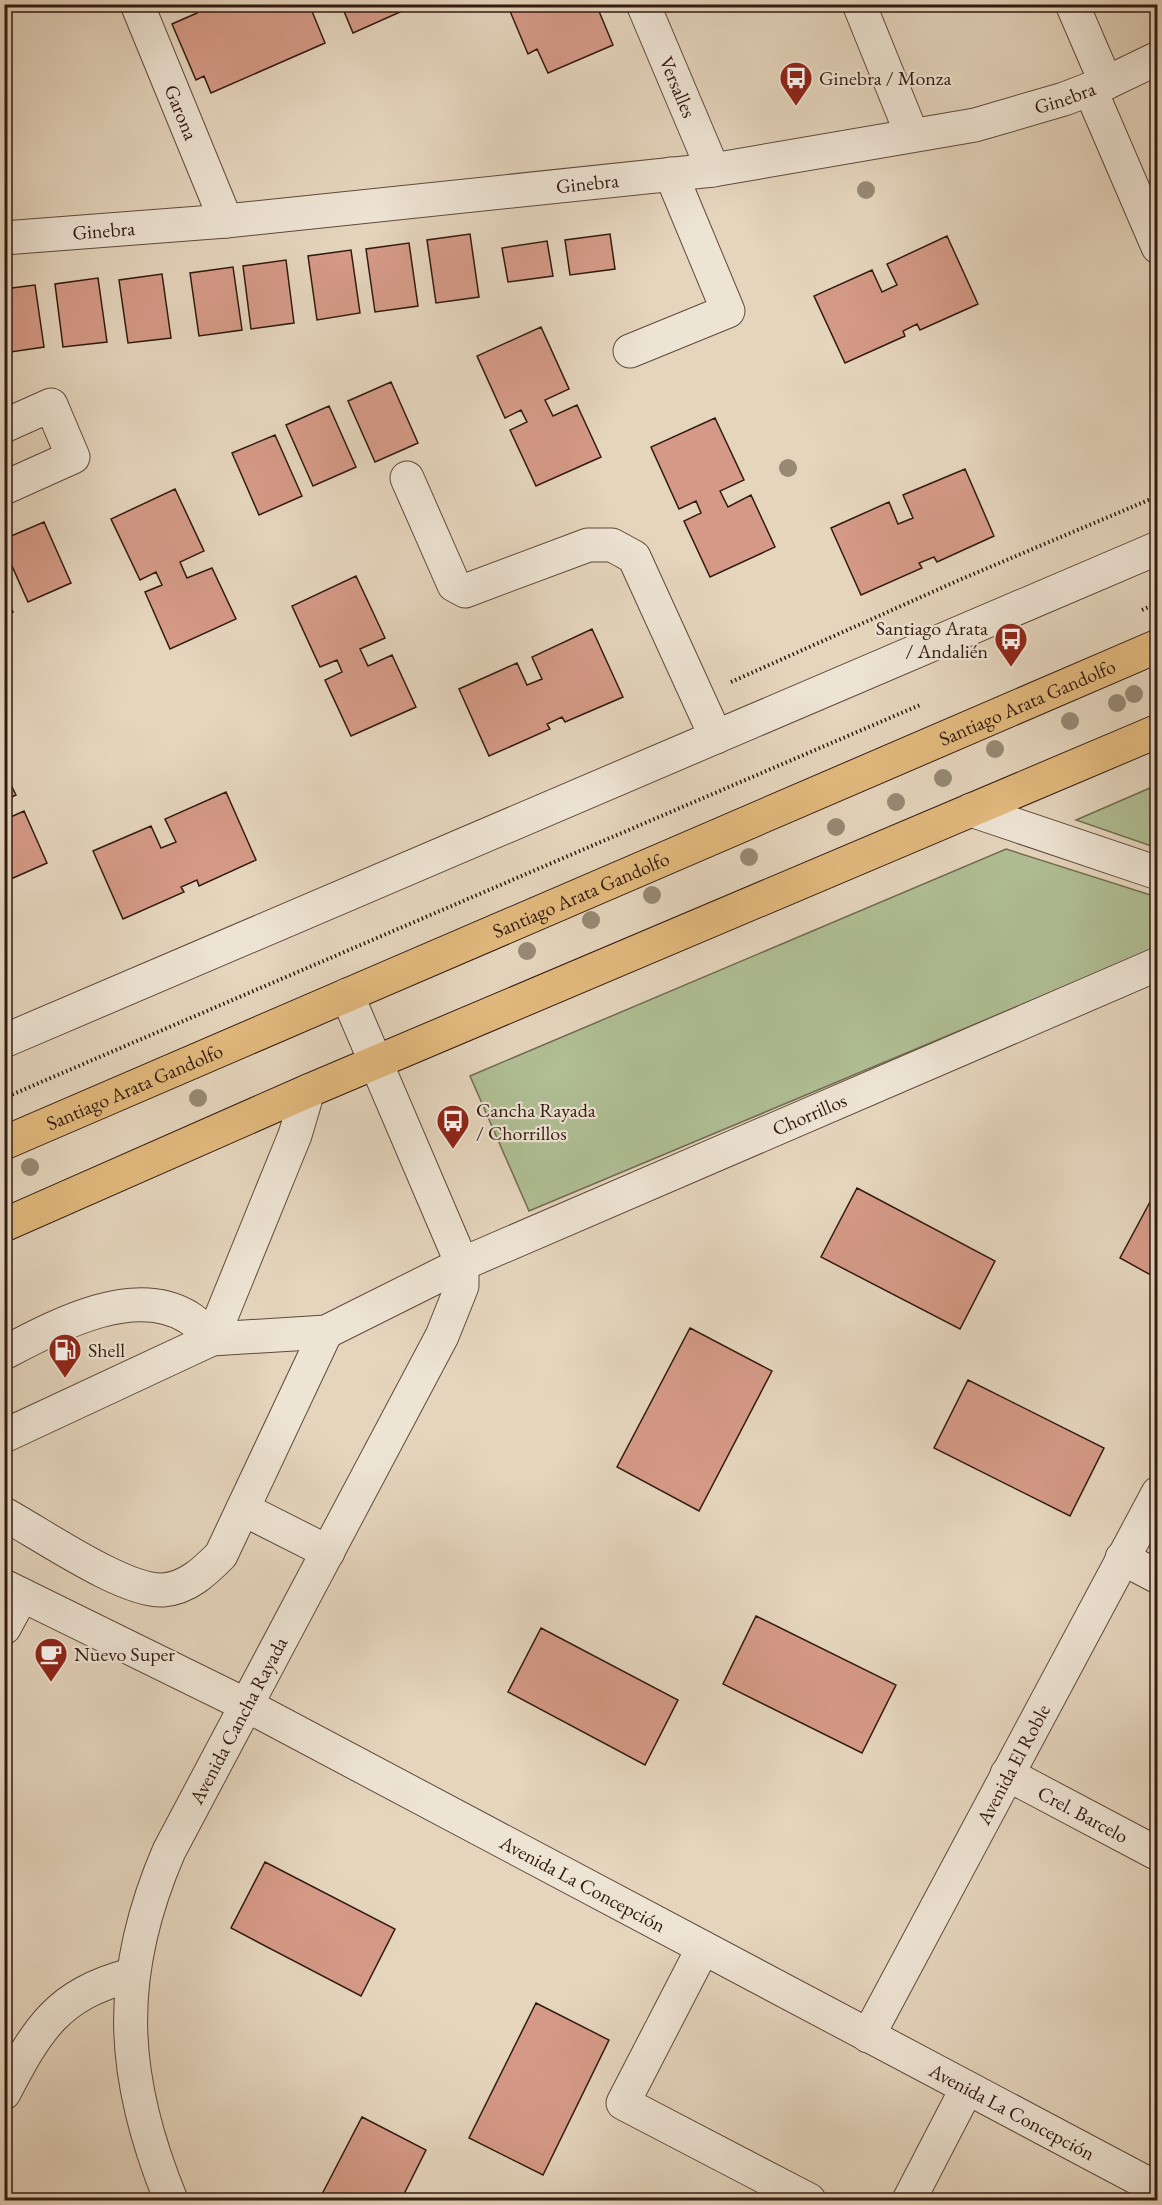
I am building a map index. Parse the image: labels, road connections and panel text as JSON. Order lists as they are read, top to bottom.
{
  "streets": {
    "main road": ["Santiago Arata Gandolfo"],
    "street": [
      "Versalles",
      "Ginebra",
      "Garona",
      "Chorrillos",
      "Avenida Cancha Rayada",
      "Avenida El Roble",
      "Crel. Barcelo",
      "Avenida La Concepción"
    ]
  },
  "crossings": [
    ["Versalles", "Ginebra"],
    ["Ginebra", "Garona"],
    ["Chorrillos", "Avenida Cancha Rayada"],
    ["Avenida Cancha Rayada", "Avenida La Concepción"],
    ["Avenida El Roble", "Crel. Barcelo"],
    ["Avenida El Roble", "Avenida La Concepción"]
  ],
  "places": {
    "bus stop": ["Ginebra / Monza", "Santiago Arata / Andalién", "Cancha Rayada / Chorrillos"],
    "fuel station": ["Shell"],
    "cafe": ["Nuevo Super"]
  }
}
